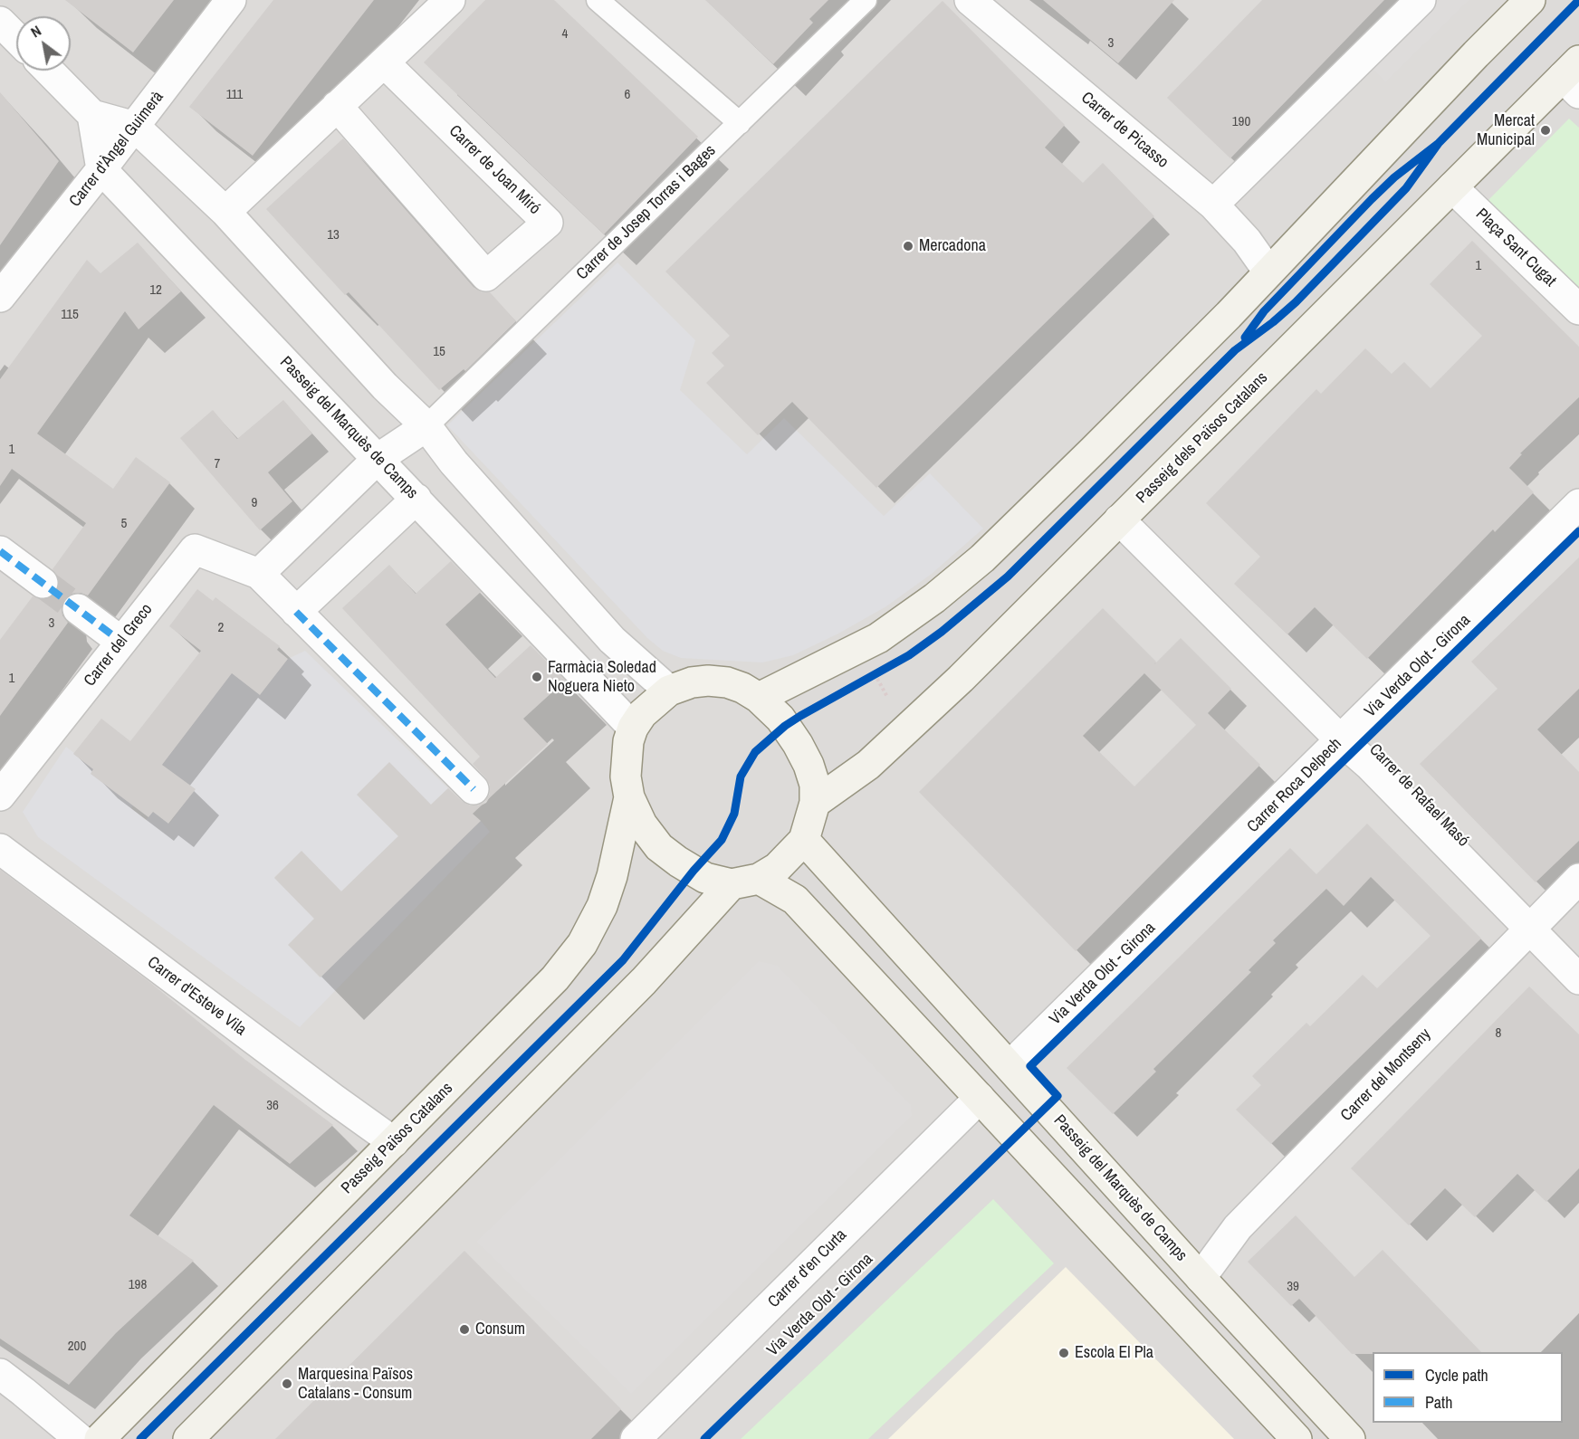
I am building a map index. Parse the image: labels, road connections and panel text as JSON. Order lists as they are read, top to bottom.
{
  "streets": {
    "main road": ["Passeig del Marquès de Camps", "Passeig dels Països Catalans", "Passeig Països Catalans"],
    "street": [
      "Carrer de Picasso",
      "Carrer d'Àngel Guimerà",
      "Carrer de Joan Miró",
      "Plaça Sant Cugat",
      "Carrer del Greco",
      "Carrer Roca Delpech",
      "Carrer de Rafael Masó",
      "Carrer d'Esteve Vila",
      "Carrer del Montseny",
      "Carrer d'en Curta"
    ],
    "lane": ["Carrer de Josep Torras i Bages"],
    "cycle path": ["Via Verda Olot - Girona"]
  },
  "crossings": [
    ["Carrer d'Àngel Guimerà", "Passeig del Marquès de Camps"],
    ["Plaça Sant Cugat", "Passeig dels Països Catalans"],
    ["Passeig del Marquès de Camps", "Passeig dels Països Catalans"],
    ["Passeig del Marquès de Camps", "Carrer Roca Delpech"],
    ["Passeig del Marquès de Camps", "Carrer del Montseny"],
    ["Passeig del Marquès de Camps", "Passeig Països Catalans"],
    ["Passeig dels Països Catalans", "Carrer de Rafael Masó"],
    ["Passeig dels Països Catalans", "Passeig Països Catalans"],
    ["Carrer Roca Delpech", "Carrer de Rafael Masó"],
    ["Carrer de Rafael Masó", "Carrer del Montseny"],
    ["Carrer d'Esteve Vila", "Passeig Països Catalans"]
  ],
  "places": [
    "Mercat Municipal",
    "Mercadona",
    "Farmàcia Soledad Noguera Nieto",
    "Consum",
    "Escola El Pla",
    "Marquesina Països Catalans - Consum"
  ],
  "house_numbers": [
    "4",
    "3",
    "111",
    "6",
    "190",
    "13",
    "1",
    "12",
    "115",
    "15",
    "1",
    "7",
    "9",
    "5",
    "3",
    "2",
    "1",
    "8",
    "36",
    "198",
    "39",
    "200"
  ],
  "legend": ["Cycle path", "Path"],
  "north": "top left"
}
